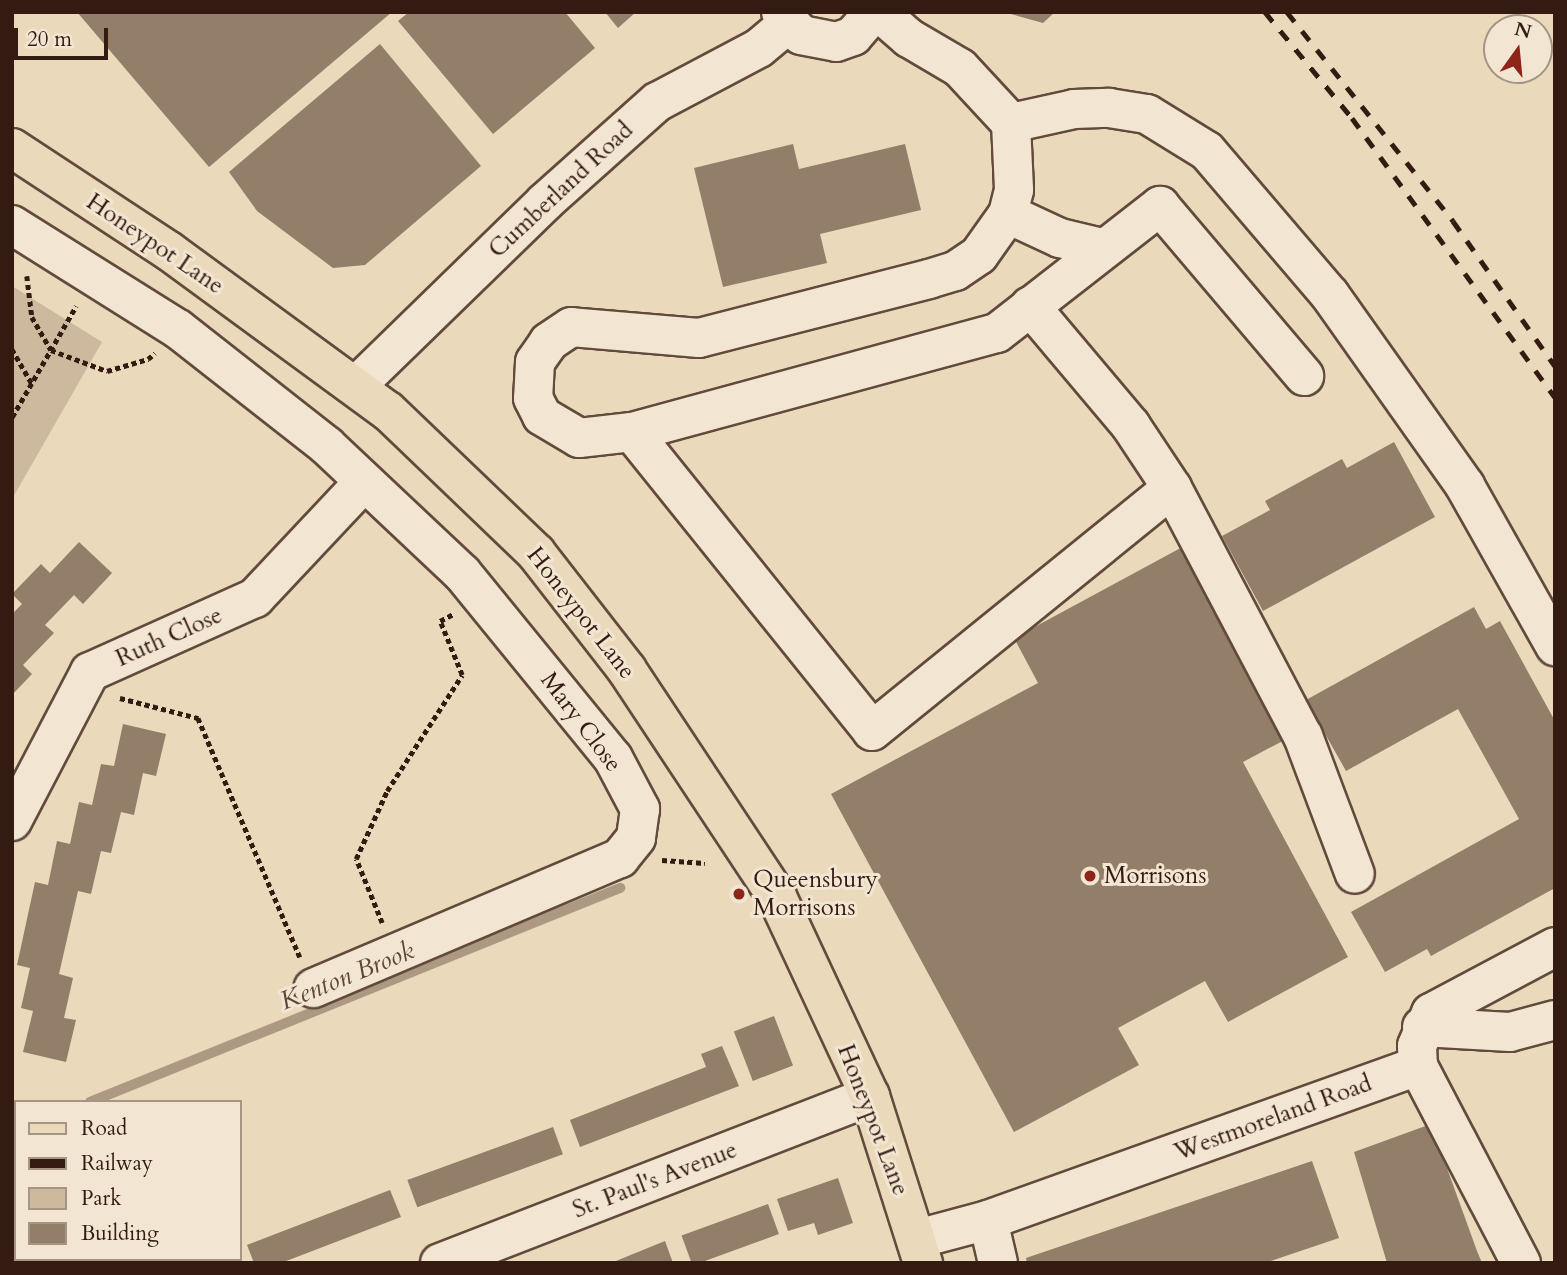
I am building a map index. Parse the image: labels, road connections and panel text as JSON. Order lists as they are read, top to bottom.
{
  "streets": {
    "main road": ["Honeypot Lane"],
    "street": [
      "Cumberland Road",
      "Ruth Close",
      "Mary Close",
      "Westmoreland Road",
      "St. Paul's Avenue"
    ]
  },
  "crossings": [
    ["Cumberland Road", "Honeypot Lane"],
    ["Honeypot Lane", "Westmoreland Road"],
    ["Honeypot Lane", "St. Paul's Avenue"],
    ["Ruth Close", "Mary Close"]
  ],
  "water": ["Kenton Brook"],
  "places": ["Morrisons", "Queensbury Morrisons"],
  "legend": [
    "Road",
    "Railway",
    "Park",
    "Building"
  ],
  "scale_bar": "20 m",
  "north": "top"
}
